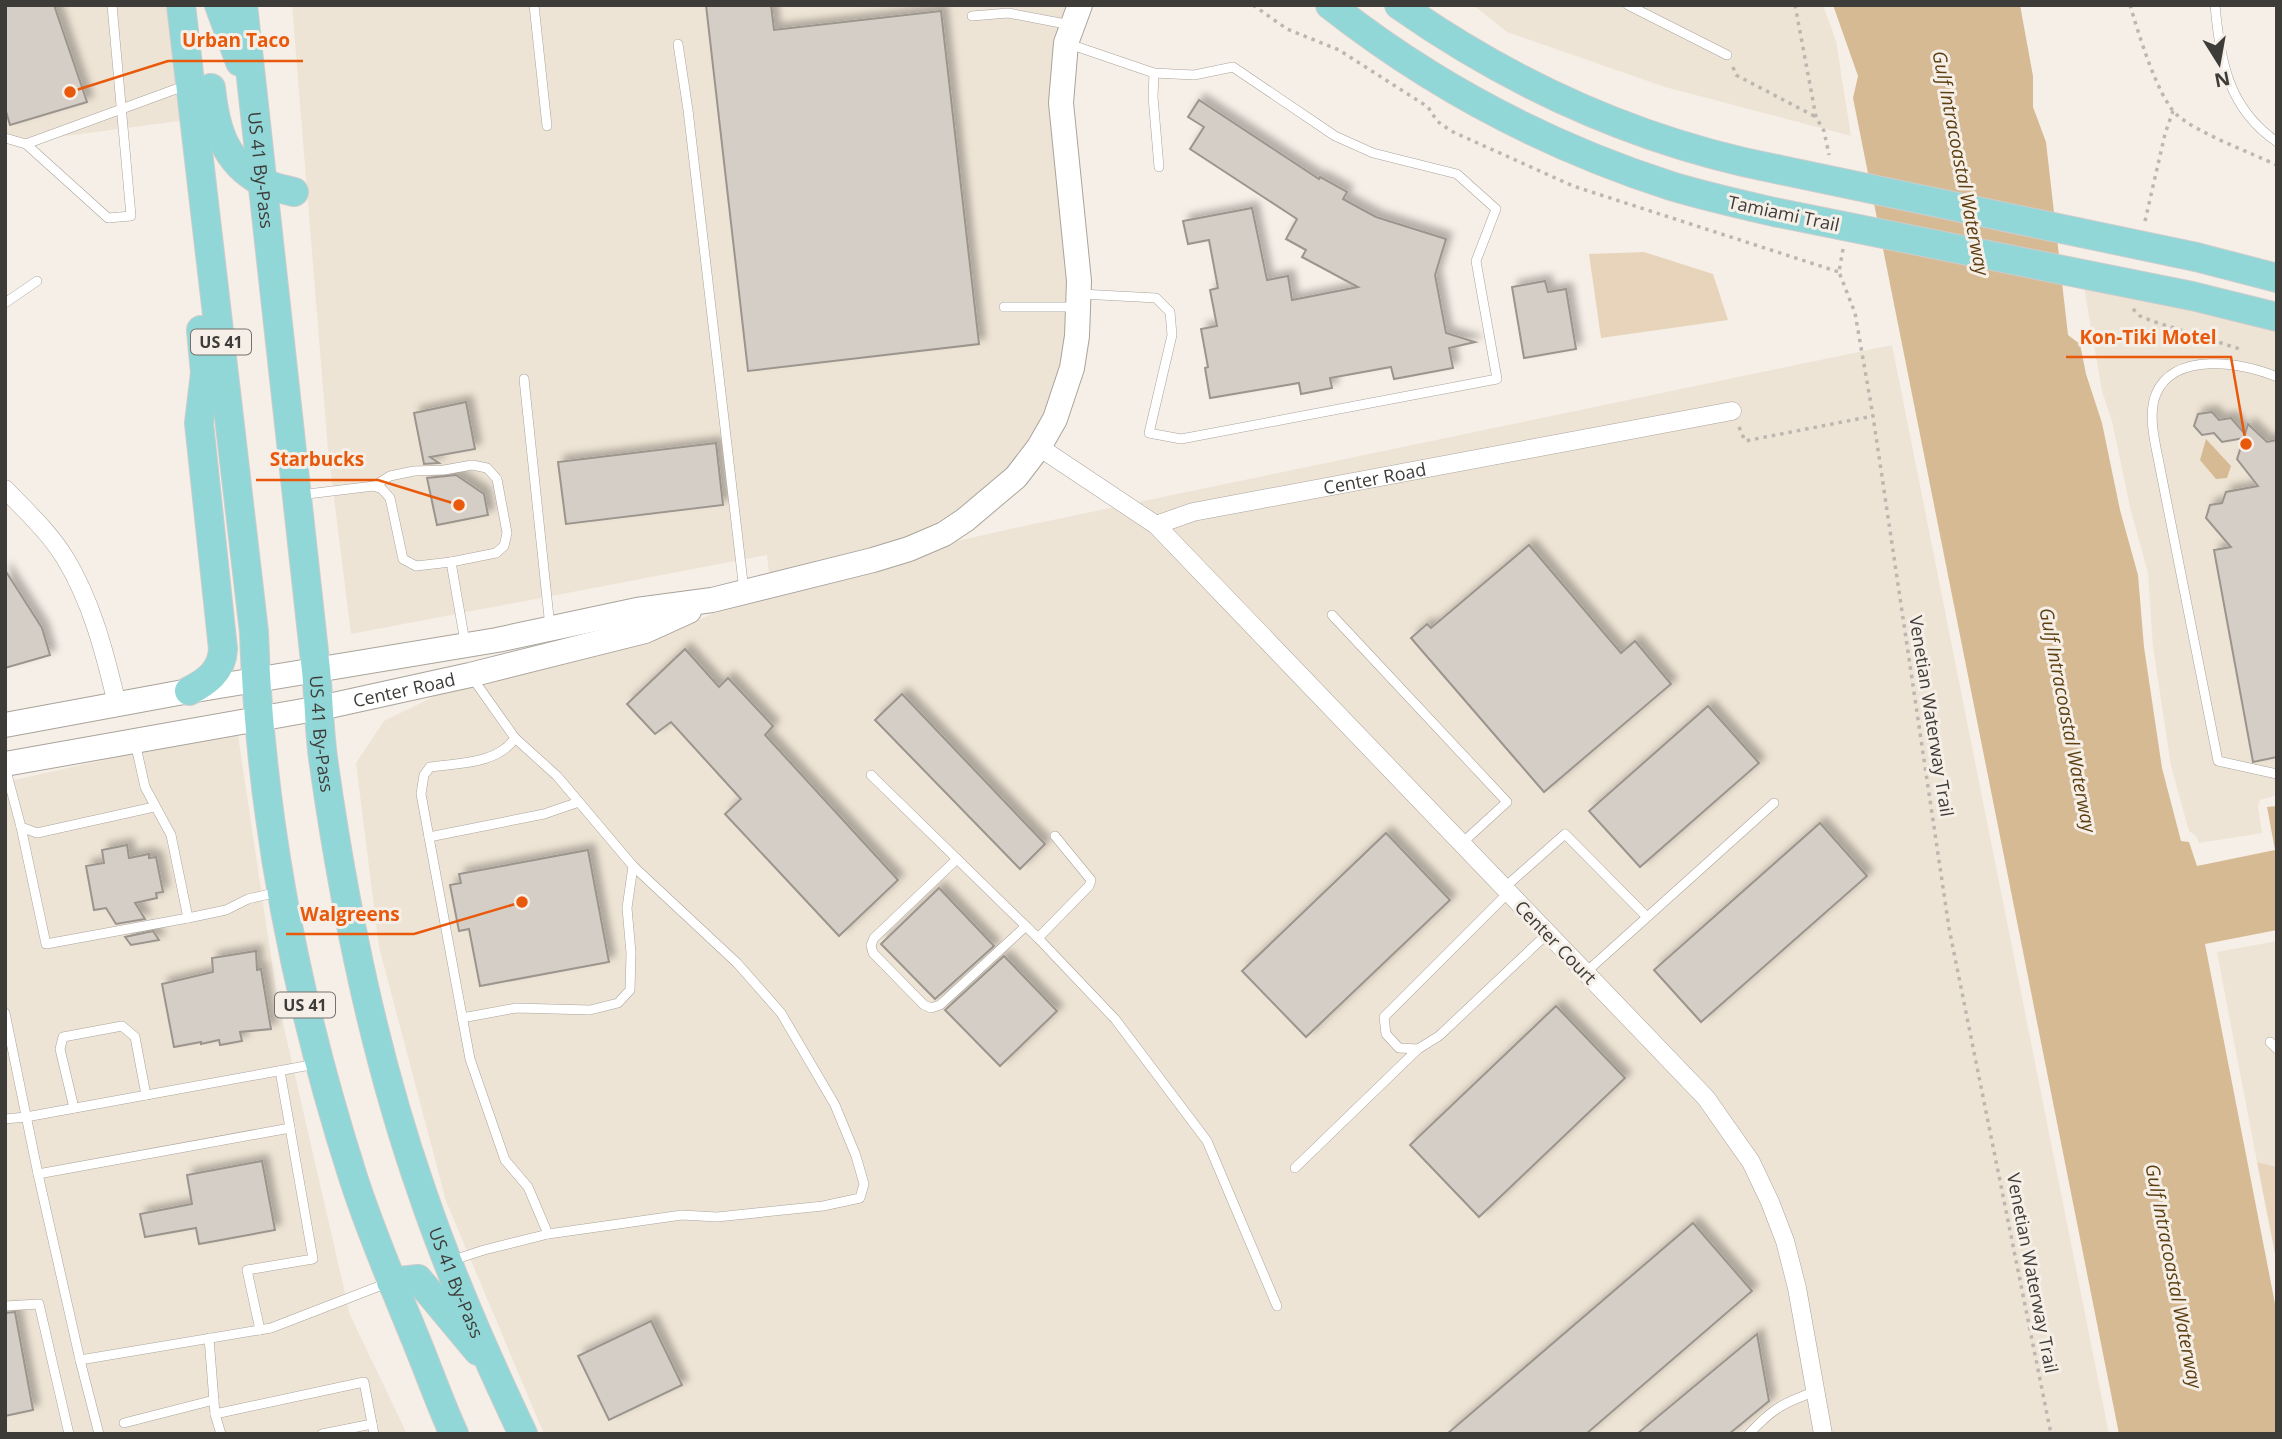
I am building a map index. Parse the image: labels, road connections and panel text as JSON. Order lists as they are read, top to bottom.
{
  "streets": {
    "main road": ["US 41 By-Pass", "Tamiami Trail", "US 41"],
    "street": ["Center Road", "Center Court"],
    "path": ["Venetian Waterway Trail"]
  },
  "crossings": [
    ["US 41 By-Pass", "Center Road"],
    ["US 41", "Center Road"],
    ["Center Road", "Center Court"]
  ],
  "water": ["Gulf Intracoastal Waterway"],
  "places": [
    "Urban Taco",
    "Kon-Tiki Motel",
    "Starbucks",
    "Walgreens"
  ],
  "north": "bottom"
}
